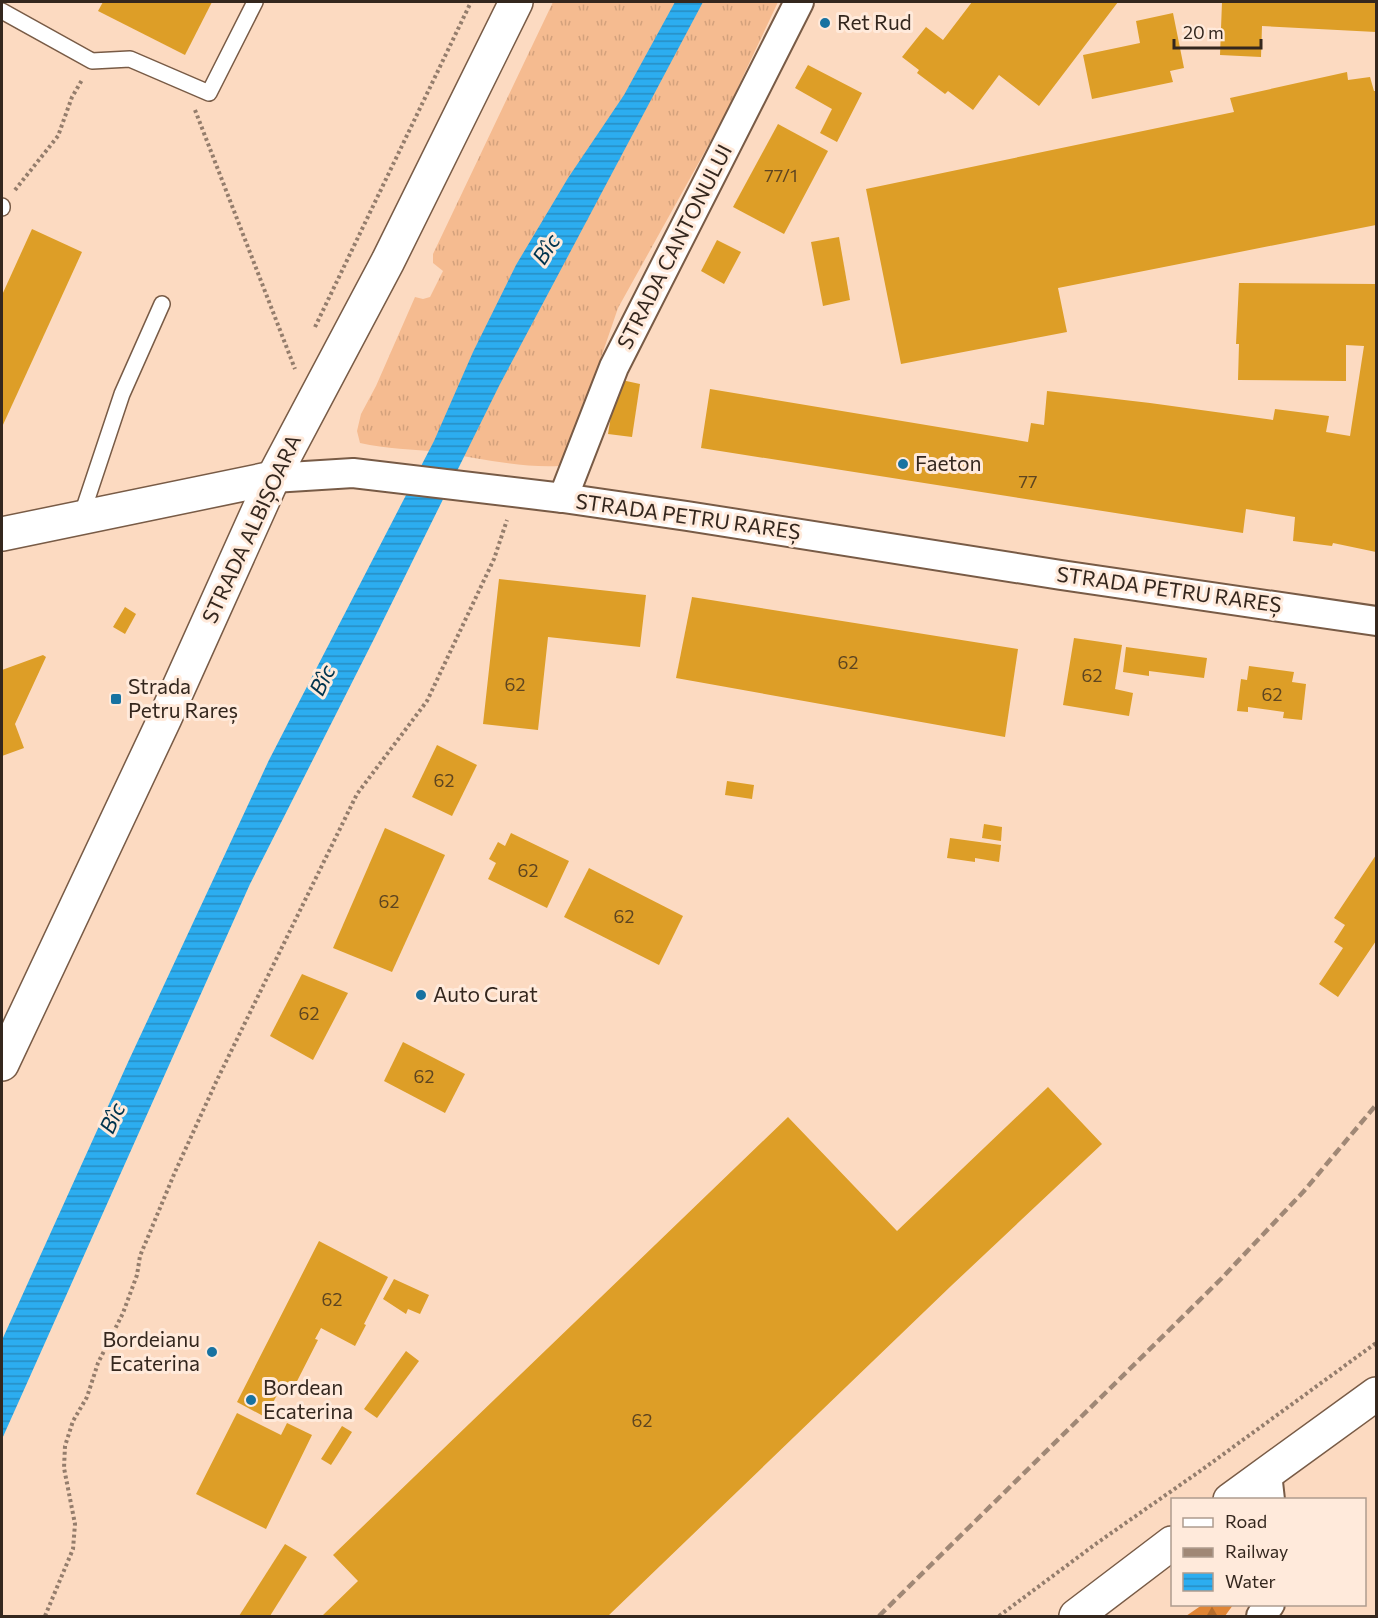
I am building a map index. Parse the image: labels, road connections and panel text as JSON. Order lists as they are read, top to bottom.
{
  "streets": {
    "main road": ["STRADA PETRU RAREȘ", "STRADA ALBIȘOARA"],
    "street": ["STRADA CANTONULUI"]
  },
  "crossings": [
    ["STRADA CANTONULUI", "STRADA PETRU RAREȘ"],
    ["STRADA PETRU RAREȘ", "STRADA ALBIȘOARA"]
  ],
  "water": ["Bîc"],
  "places": {
    "other": [
      "Ret Rud",
      "Faeton",
      "Auto Curat",
      "Bordeianu Ecaterina",
      "Bordean Ecaterina"
    ],
    "transit": ["Strada Petru Rareș"]
  },
  "house_numbers": [
    "77/1",
    "77",
    "62",
    "62",
    "62",
    "62",
    "62",
    "62",
    "62",
    "62",
    "62",
    "62",
    "62",
    "62"
  ],
  "legend": ["Road", "Railway", "Water"],
  "scale_bar": "20 m"
}
